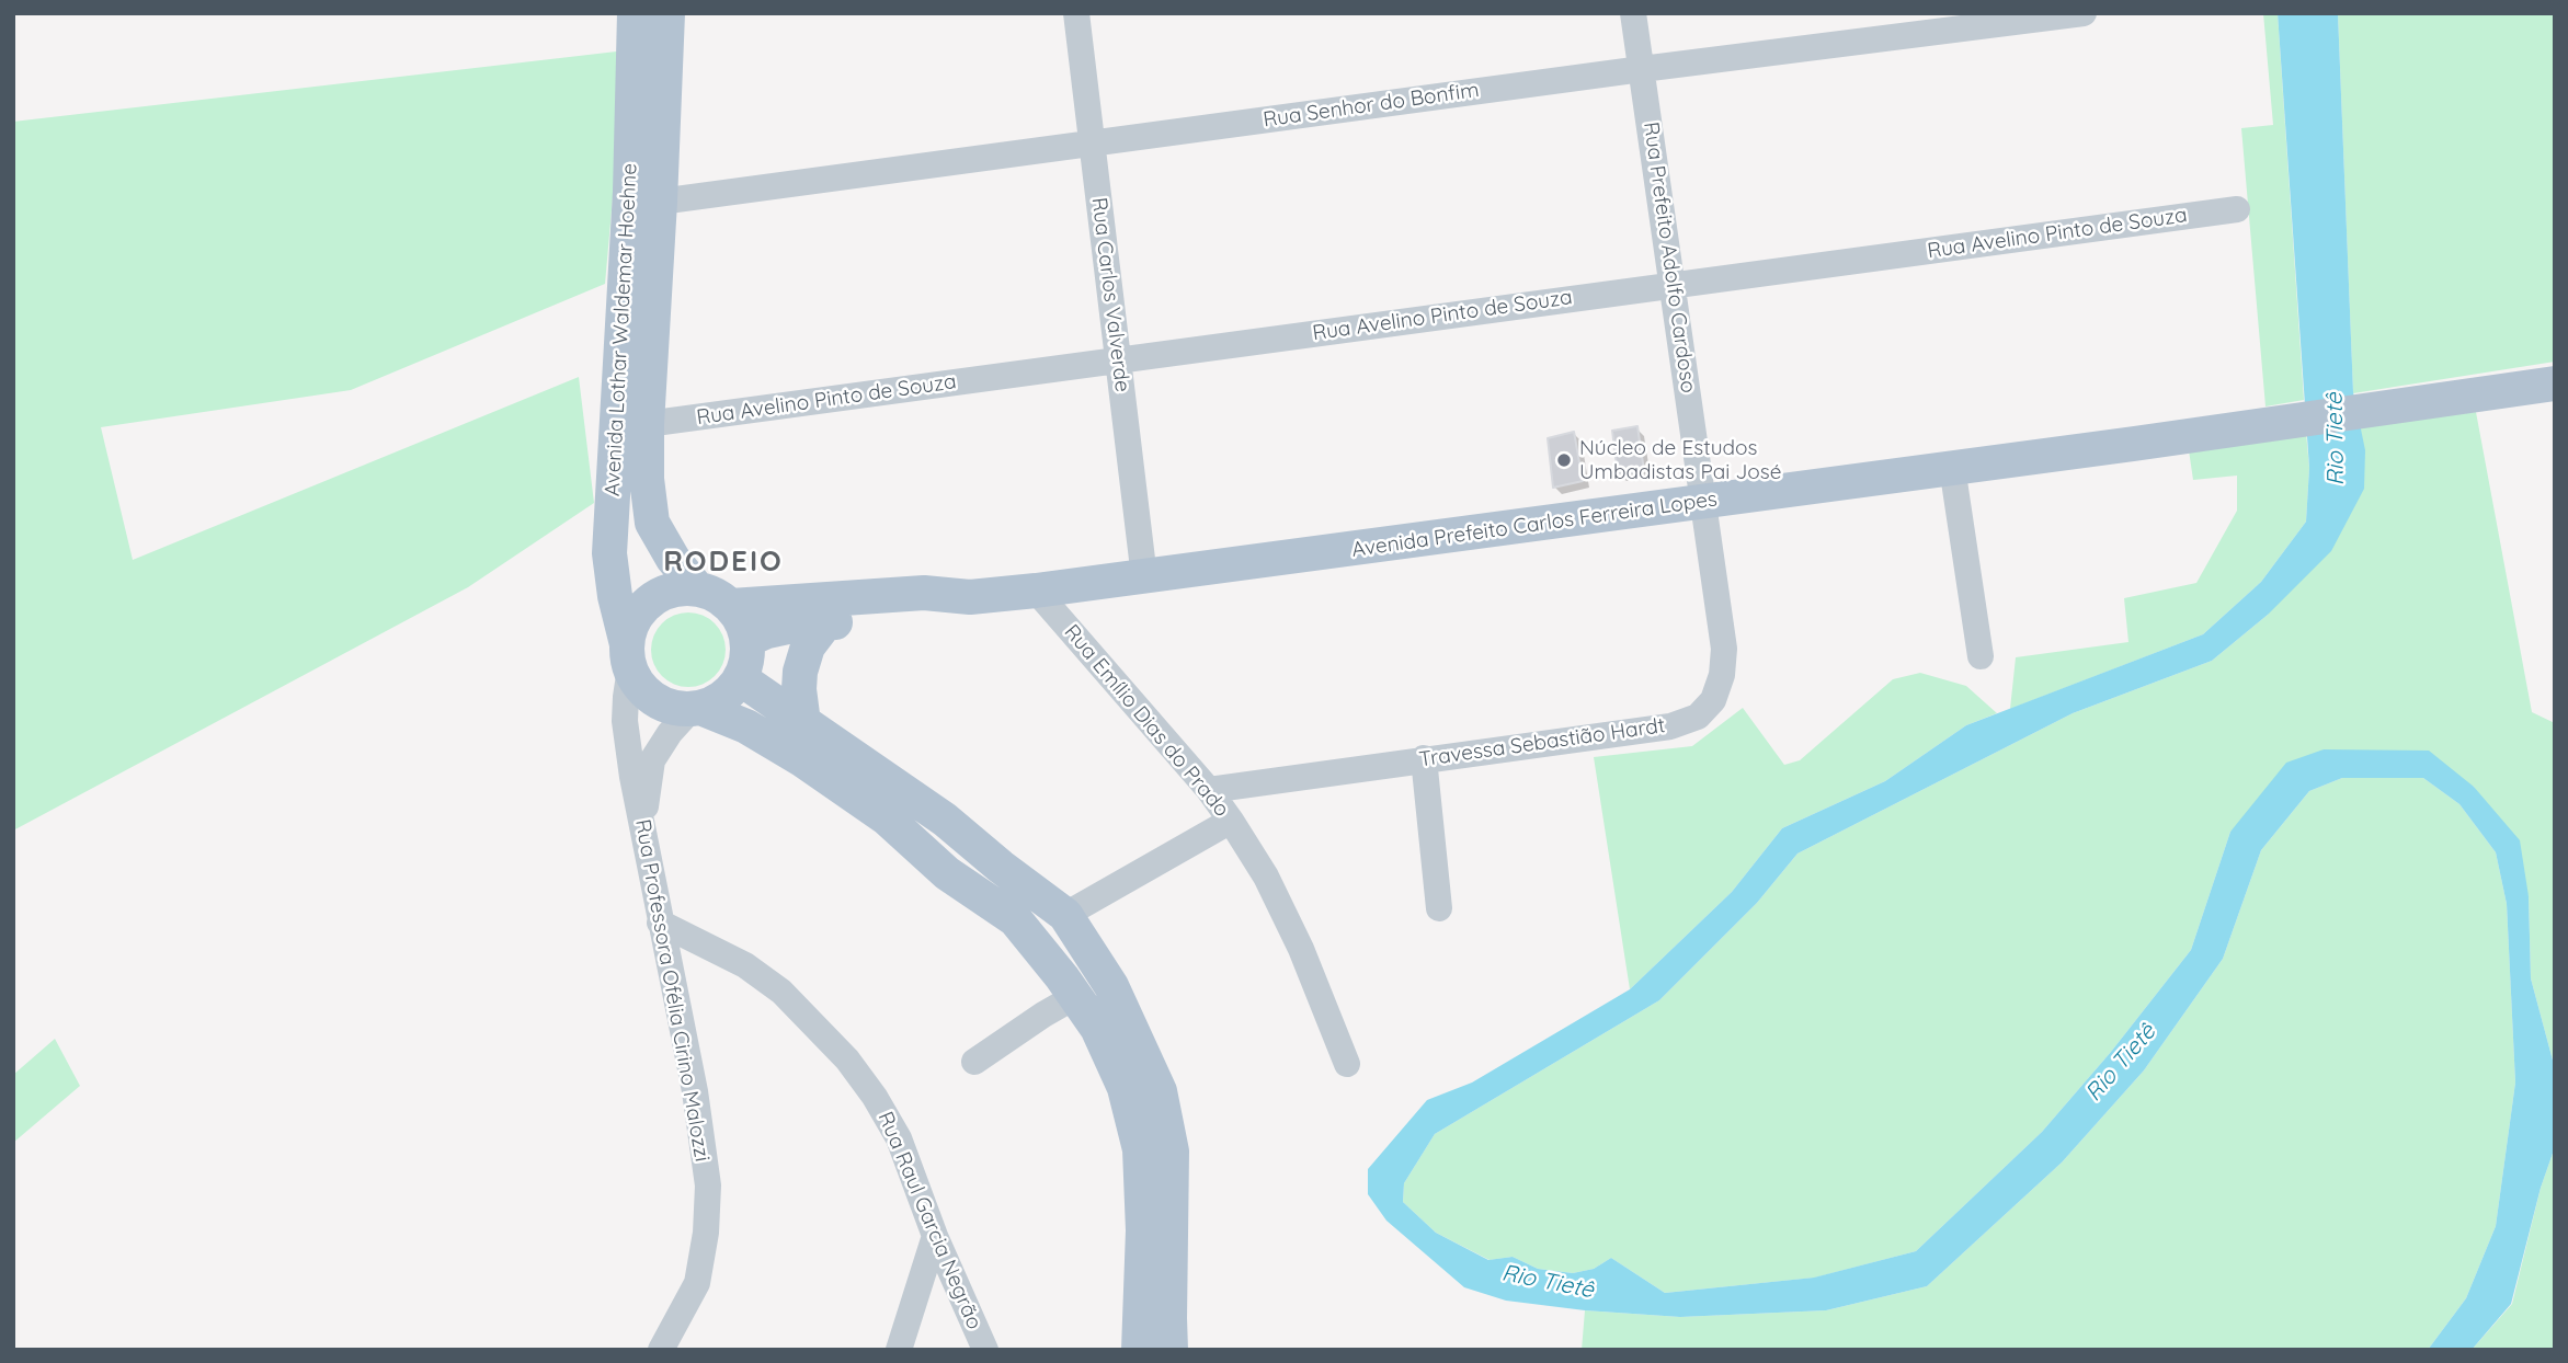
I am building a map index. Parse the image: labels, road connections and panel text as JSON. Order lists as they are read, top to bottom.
{
  "streets": {
    "main road": ["Avenida Lothar Waldemar Hoehne", "Avenida Prefeito Carlos Ferreira Lopes"],
    "street": [
      "Rua Senhor do Bonfim",
      "Rua Avelino Pinto de Souza",
      "Rua Prefeito Adolfo Cardoso",
      "Rua Carlos Valverde",
      "Rua Emílio Dias do Prado",
      "Travessa Sebastião Hardt",
      "Rua Professora Ofélia Cirino Malozzi",
      "Rua Raul Garcia Negrão"
    ]
  },
  "crossings": [
    ["Rua Senhor do Bonfim", "Rua Prefeito Adolfo Cardoso"],
    ["Rua Senhor do Bonfim", "Rua Carlos Valverde"],
    ["Rua Senhor do Bonfim", "Avenida Lothar Waldemar Hoehne"],
    ["Rua Avelino Pinto de Souza", "Rua Prefeito Adolfo Cardoso"],
    ["Rua Avelino Pinto de Souza", "Rua Carlos Valverde"],
    ["Rua Avelino Pinto de Souza", "Avenida Lothar Waldemar Hoehne"],
    ["Rua Prefeito Adolfo Cardoso", "Avenida Prefeito Carlos Ferreira Lopes"],
    ["Rua Prefeito Adolfo Cardoso", "Travessa Sebastião Hardt"],
    ["Rua Carlos Valverde", "Avenida Prefeito Carlos Ferreira Lopes"],
    ["Avenida Lothar Waldemar Hoehne", "Avenida Prefeito Carlos Ferreira Lopes"],
    ["Avenida Lothar Waldemar Hoehne", "Rua Professora Ofélia Cirino Malozzi"],
    ["Avenida Prefeito Carlos Ferreira Lopes", "Rua Emílio Dias do Prado"],
    ["Avenida Prefeito Carlos Ferreira Lopes", "Travessa Sebastião Hardt"],
    ["Avenida Prefeito Carlos Ferreira Lopes", "Rua Professora Ofélia Cirino Malozzi"],
    ["Rua Emílio Dias do Prado", "Travessa Sebastião Hardt"],
    ["Rua Professora Ofélia Cirino Malozzi", "Rua Raul Garcia Negrão"]
  ],
  "districts": ["RODEIO"],
  "water": ["Rio Tietê"],
  "places": ["Núcleo de Estudos Umbadistas Pai José"]
}
